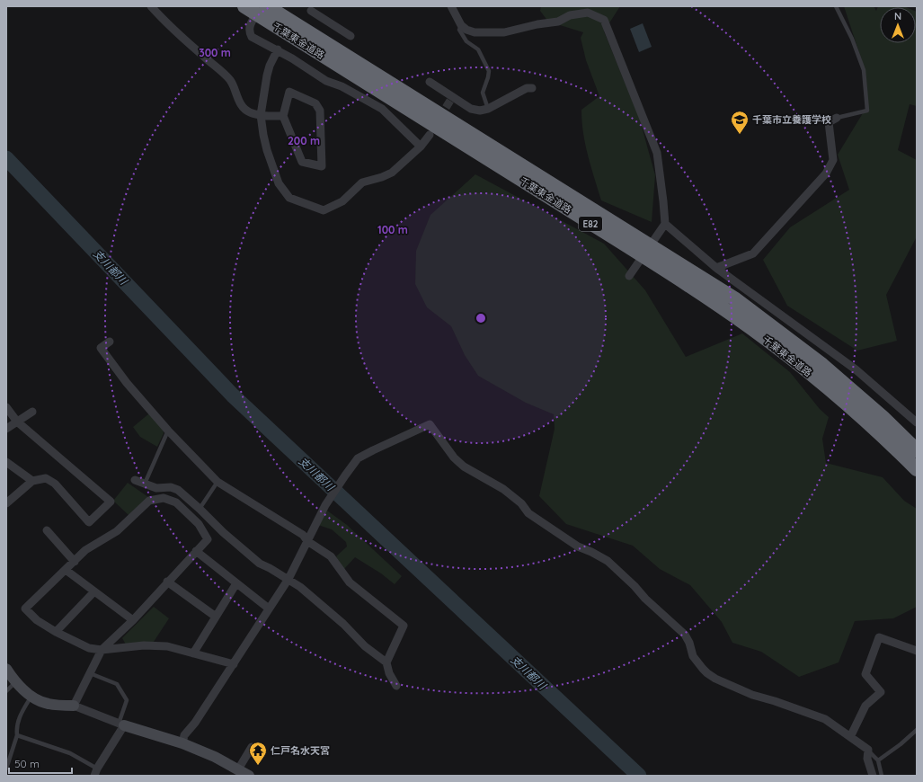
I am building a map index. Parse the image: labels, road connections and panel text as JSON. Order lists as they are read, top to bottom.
{
  "streets": {
    "highway": ["千葉東金道路", "E82"]
  },
  "water": ["支川都川"],
  "places": {
    "school or university": ["千葉市立養護学校"],
    "temple": ["仁戸名水天宮"]
  },
  "scale_bar": "50 m",
  "north": "top",
  "rings": ["300 m", "200 m", "100 m"]
}
